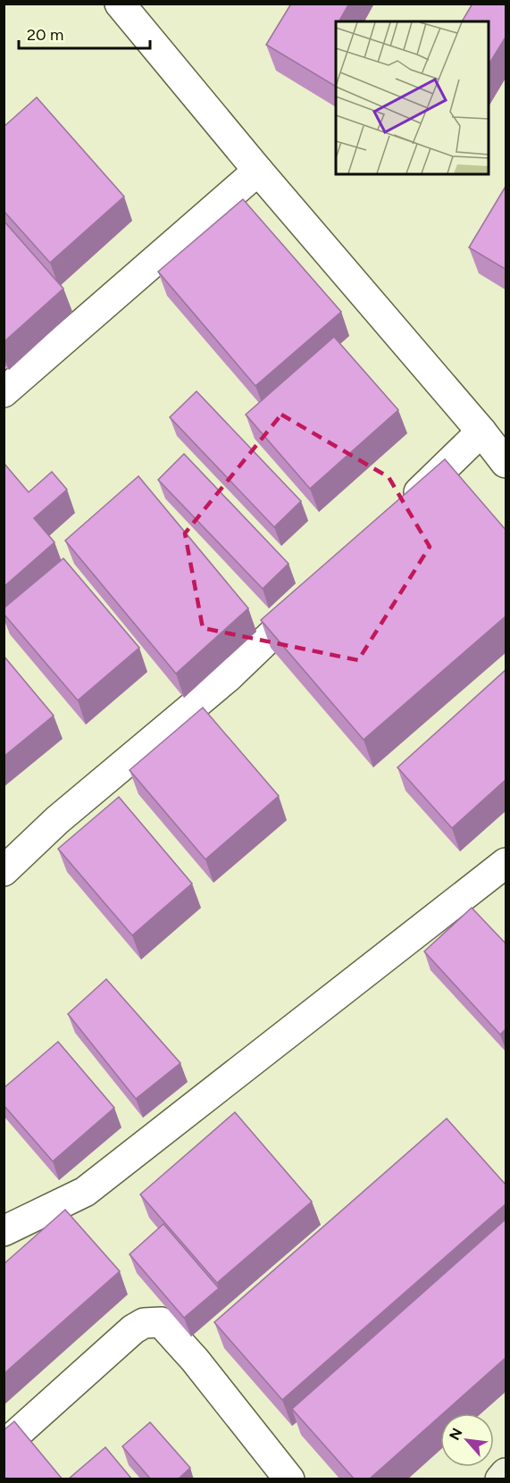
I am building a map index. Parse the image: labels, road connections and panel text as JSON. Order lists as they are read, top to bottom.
{
  "scale_bar": "20 m",
  "north": "top left"
}
